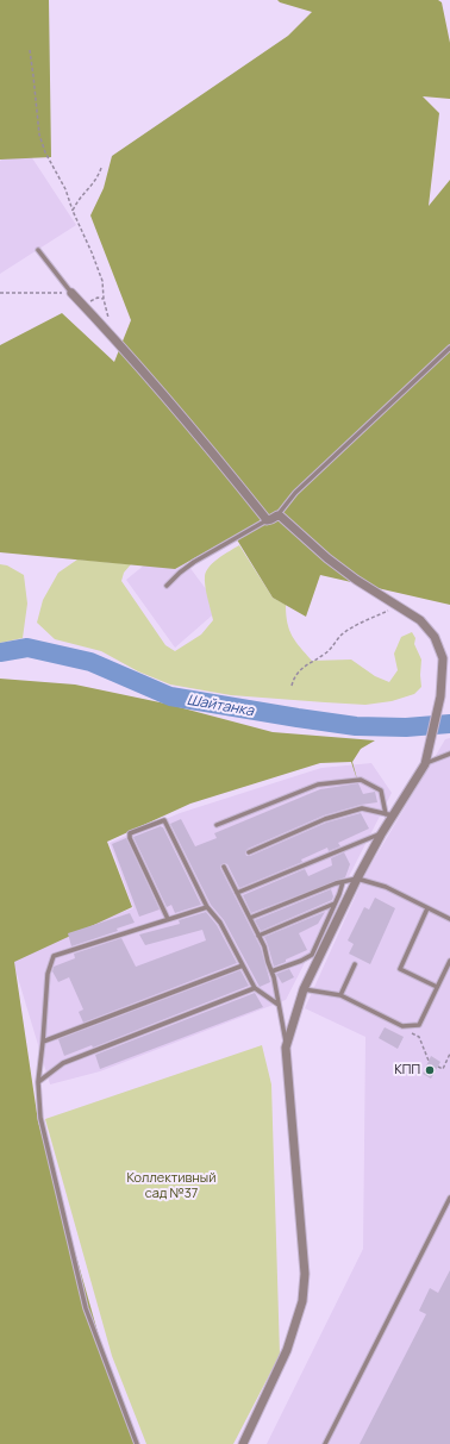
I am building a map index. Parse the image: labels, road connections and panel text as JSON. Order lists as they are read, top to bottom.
{
  "water": ["Шайтанка"],
  "parks": ["Коллективный сад №37"],
  "places": ["КПП"]
}
